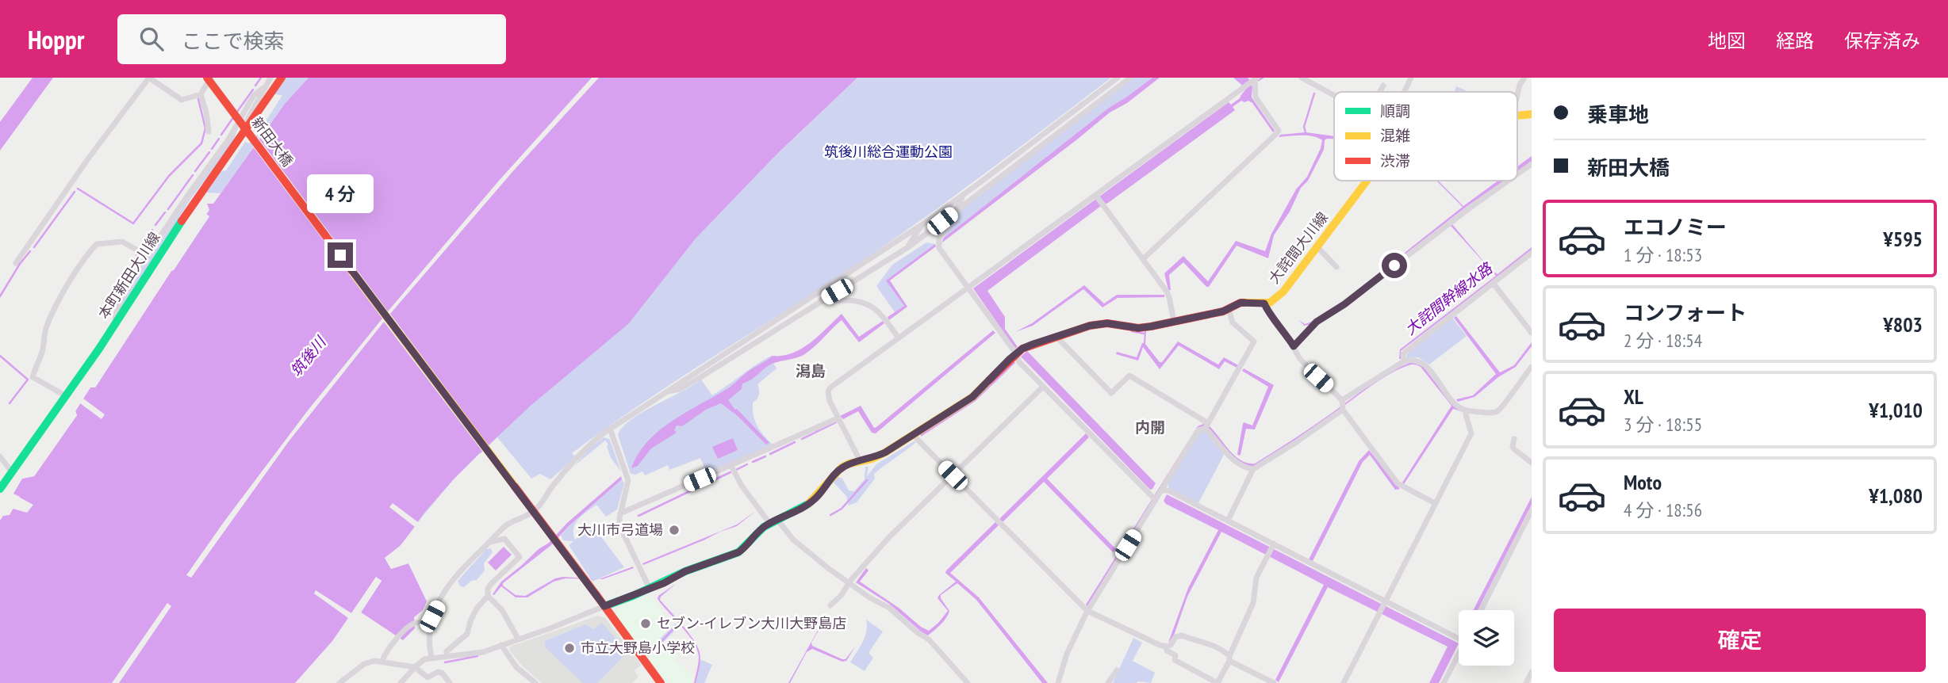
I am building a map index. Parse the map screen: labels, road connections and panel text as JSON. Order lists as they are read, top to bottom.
{
  "streets": {
    "main road": ["新田大橋", "大詫間大川線", "本町新田大川線"]
  },
  "districts": ["潟島", "内開"],
  "water": ["大詫間幹線水路", "筑後川"],
  "parks": ["筑後川総合運動公園"],
  "places": ["大川市弓道場", "セブン-イレブン大川大野島店", "市立大野島小学校"],
  "legend": ["順調", "混雑", "渋滞"],
  "page": {
    "header": "Hoppr",
    "search": "ここで検索",
    "nav": ["地図", "経路", "保存済み"],
    "banner": ["乗車地", "新田大橋"],
    "bubble": "4 分",
    "list": [
      {
        "name": "エコノミー",
        "note": "1 分 · 18:53",
        "value": "¥595"
      },
      {
        "name": "コンフォート",
        "note": "2 分 · 18:54",
        "value": "¥803"
      },
      {
        "name": "XL",
        "note": "3 分 · 18:55",
        "value": "¥1,010"
      },
      {
        "name": "Moto",
        "note": "4 分 · 18:56",
        "value": "¥1,080"
      }
    ],
    "buttons": "確定"
  }
}
